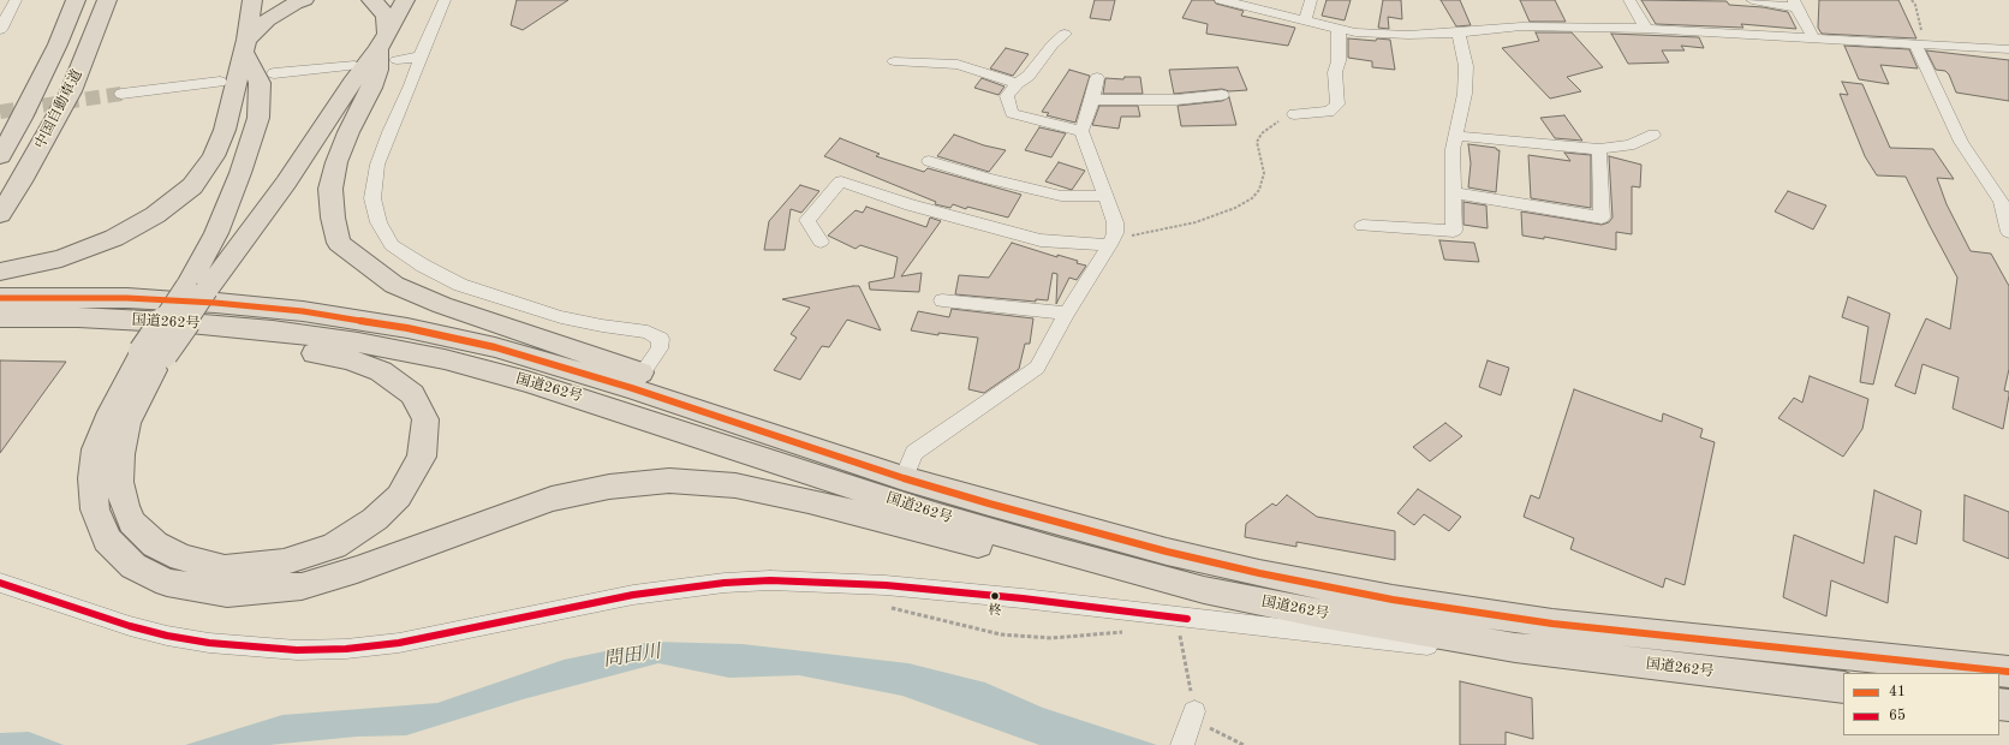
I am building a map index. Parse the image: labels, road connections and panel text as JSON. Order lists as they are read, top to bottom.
{
  "streets": {
    "highway": ["中国自動車道", "国道262号"]
  },
  "water": ["問田川"],
  "places": ["柊"],
  "lines": ["transit line 41", "transit line 65"],
  "legend": ["41", "65"]
}
